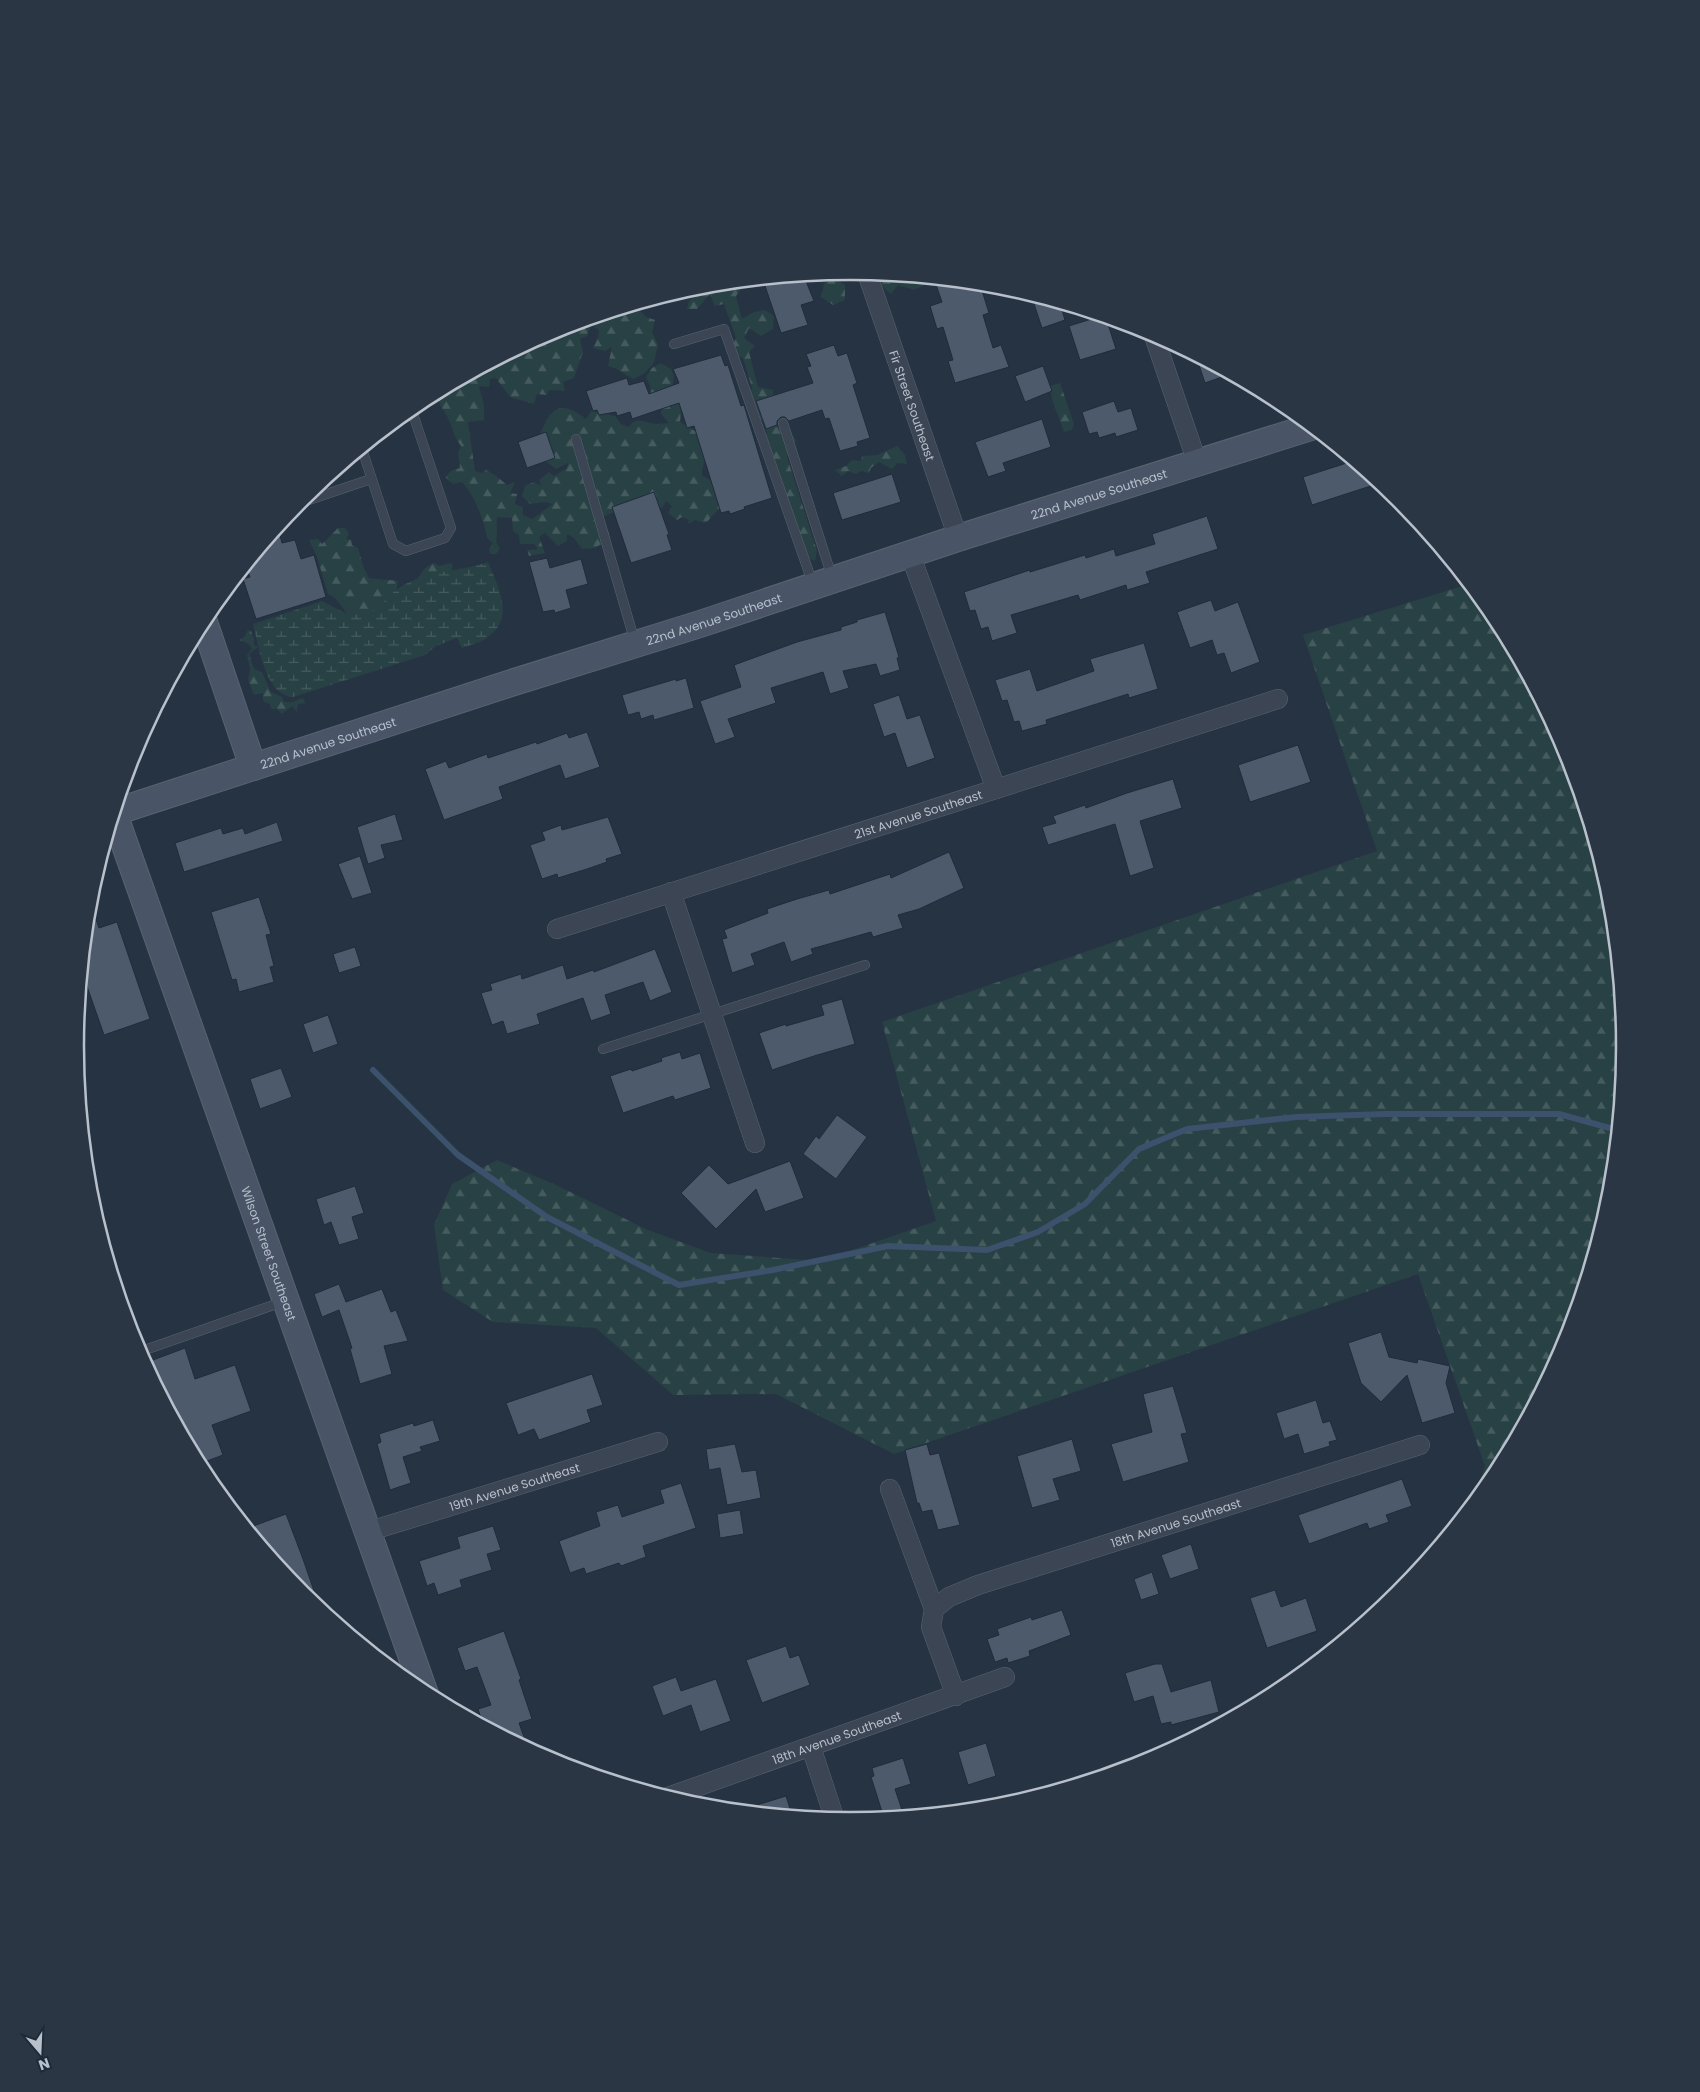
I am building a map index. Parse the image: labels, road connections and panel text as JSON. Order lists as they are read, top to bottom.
{
  "streets": {
    "street": [
      "Fir Street Southeast",
      "22nd Avenue Southeast",
      "21st Avenue Southeast",
      "Wilson Street Southeast",
      "19th Avenue Southeast",
      "18th Avenue Southeast"
    ]
  },
  "crossings": [
    ["Fir Street Southeast", "22nd Avenue Southeast"],
    ["Wilson Street Southeast", "19th Avenue Southeast"]
  ],
  "north": "bottom"
}
